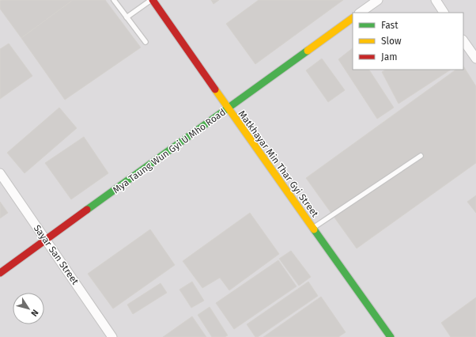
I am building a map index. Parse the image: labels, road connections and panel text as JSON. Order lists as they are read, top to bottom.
{
  "streets": {
    "street": ["Mya Taung Wun Gyi U Mho Road", "Matkhayar Min Thar Gyi Street", "Sayar San Street"]
  },
  "crossings": [
    ["Mya Taung Wun Gyi U Mho Road", "Matkhayar Min Thar Gyi Street"],
    ["Mya Taung Wun Gyi U Mho Road", "Sayar San Street"]
  ],
  "legend": ["Fast", "Slow", "Jam"],
  "north": "bottom right"
}
